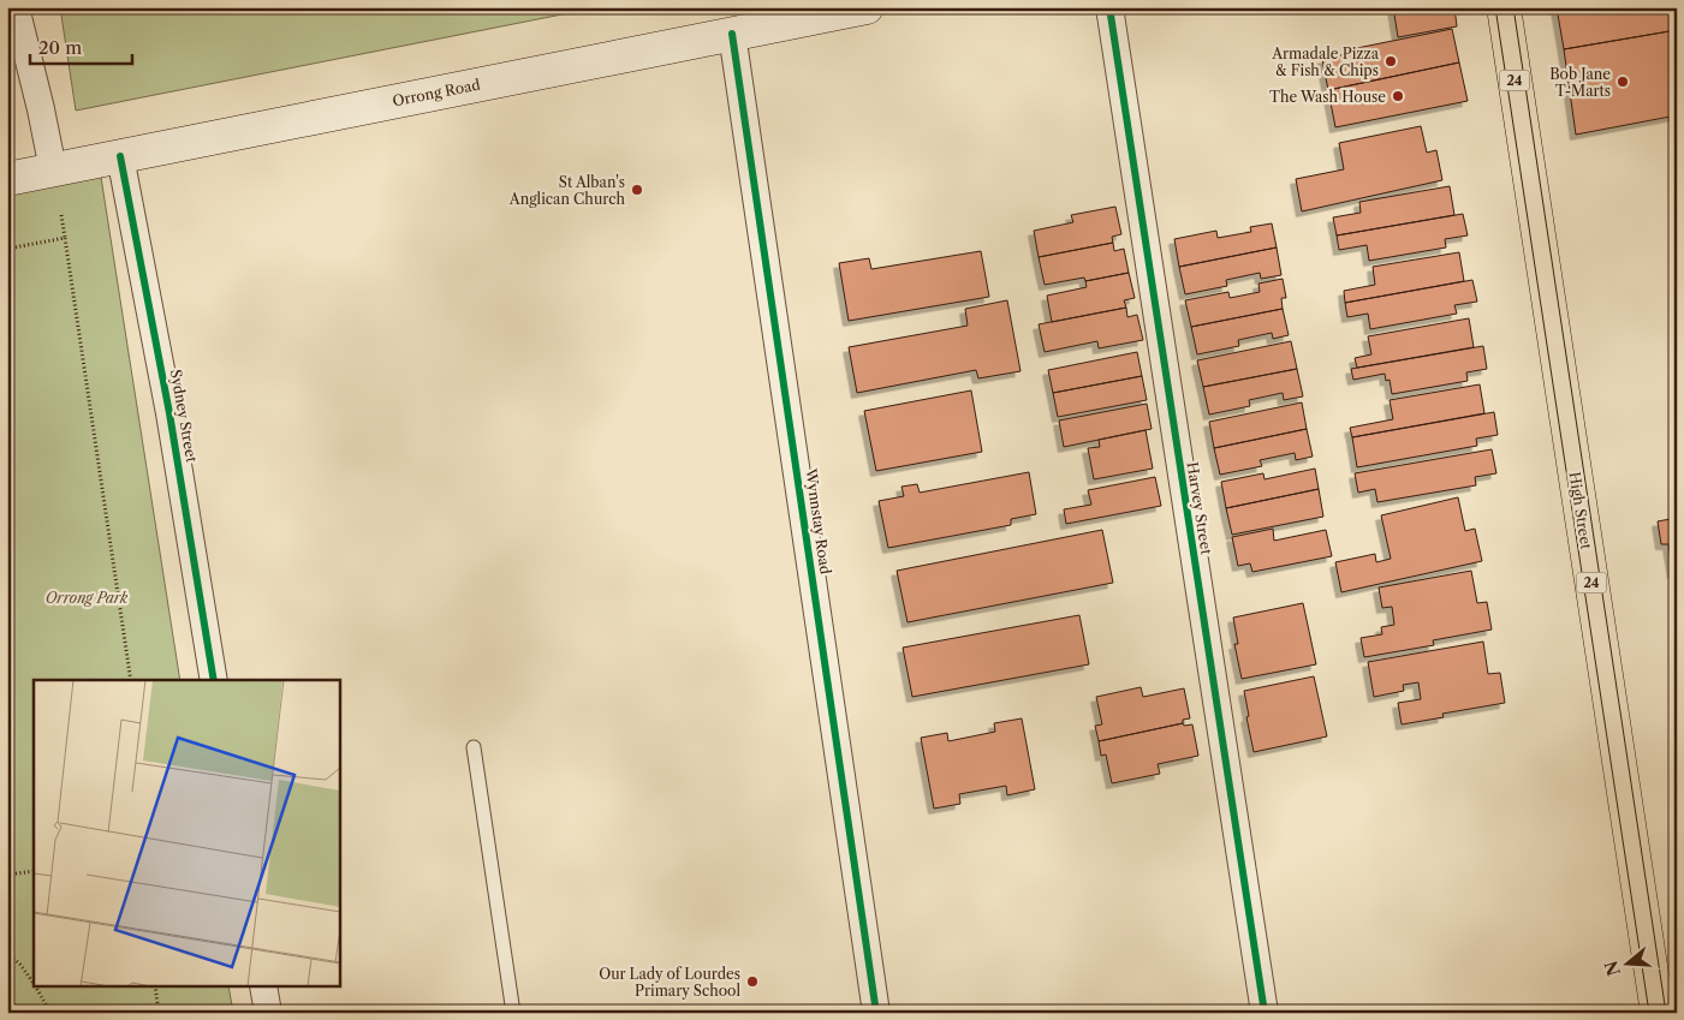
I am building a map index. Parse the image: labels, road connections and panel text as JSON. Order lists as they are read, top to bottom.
{
  "streets": {
    "main road": ["24", "Orrong Road", "High Street"],
    "street": ["Sydney Street", "Harvey Street", "Wynnstay Road"]
  },
  "crossings": [
    ["Orrong Road", "Sydney Street"],
    ["Orrong Road", "Wynnstay Road"]
  ],
  "parks": ["Orrong Park"],
  "places": [
    "Armadale Pizza & Fish & Chips",
    "Bob Jane T-Marts",
    "The Wash House",
    "St Alban's Anglican Church",
    "Our Lady of Lourdes Primary School"
  ],
  "scale_bar": "20 m",
  "north": "left"
}
